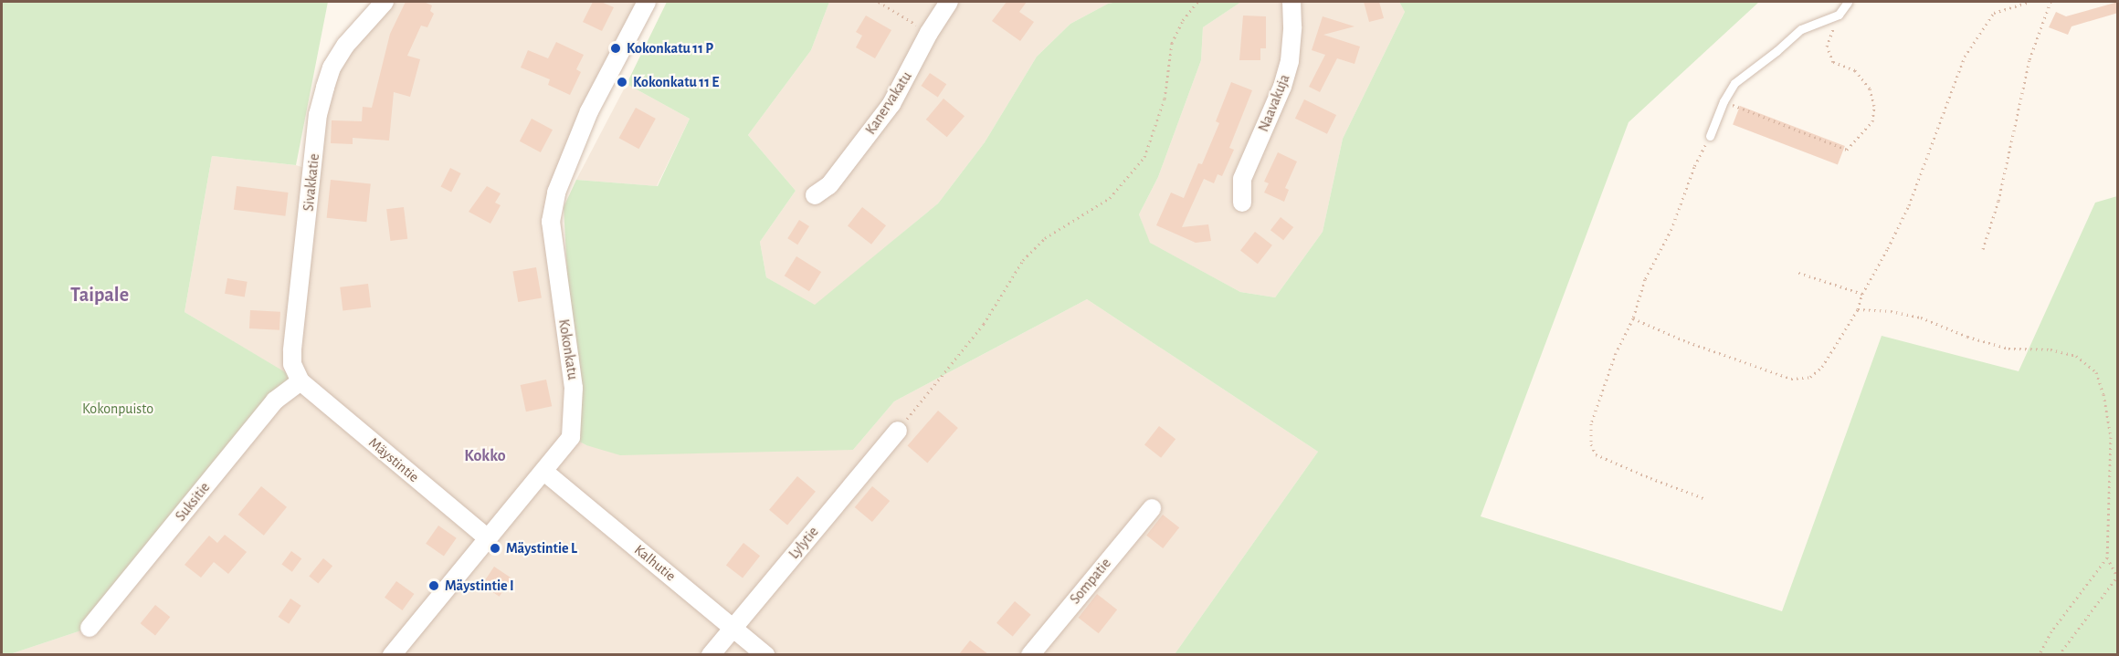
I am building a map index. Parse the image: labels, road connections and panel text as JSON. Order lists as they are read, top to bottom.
{
  "streets": {
    "street": [
      "Kanervakatu",
      "Naavakuja",
      "Sivakkatie",
      "Kokonkatu",
      "Mäystintie",
      "Suksitie",
      "Lylytie",
      "Kalhutie",
      "Sompatie"
    ]
  },
  "crossings": [
    ["Sivakkatie", "Mäystintie"],
    ["Sivakkatie", "Suksitie"],
    ["Kokonkatu", "Mäystintie"],
    ["Kokonkatu", "Kalhutie"],
    ["Mäystintie", "Suksitie"],
    ["Lylytie", "Kalhutie"]
  ],
  "districts": ["Taipale", "Kokko"],
  "parks": ["Kokonpuisto"],
  "places": [
    "Kokonkatu 11 P",
    "Kokonkatu 11 E",
    "Mäystintie L",
    "Mäystintie I"
  ]
}
